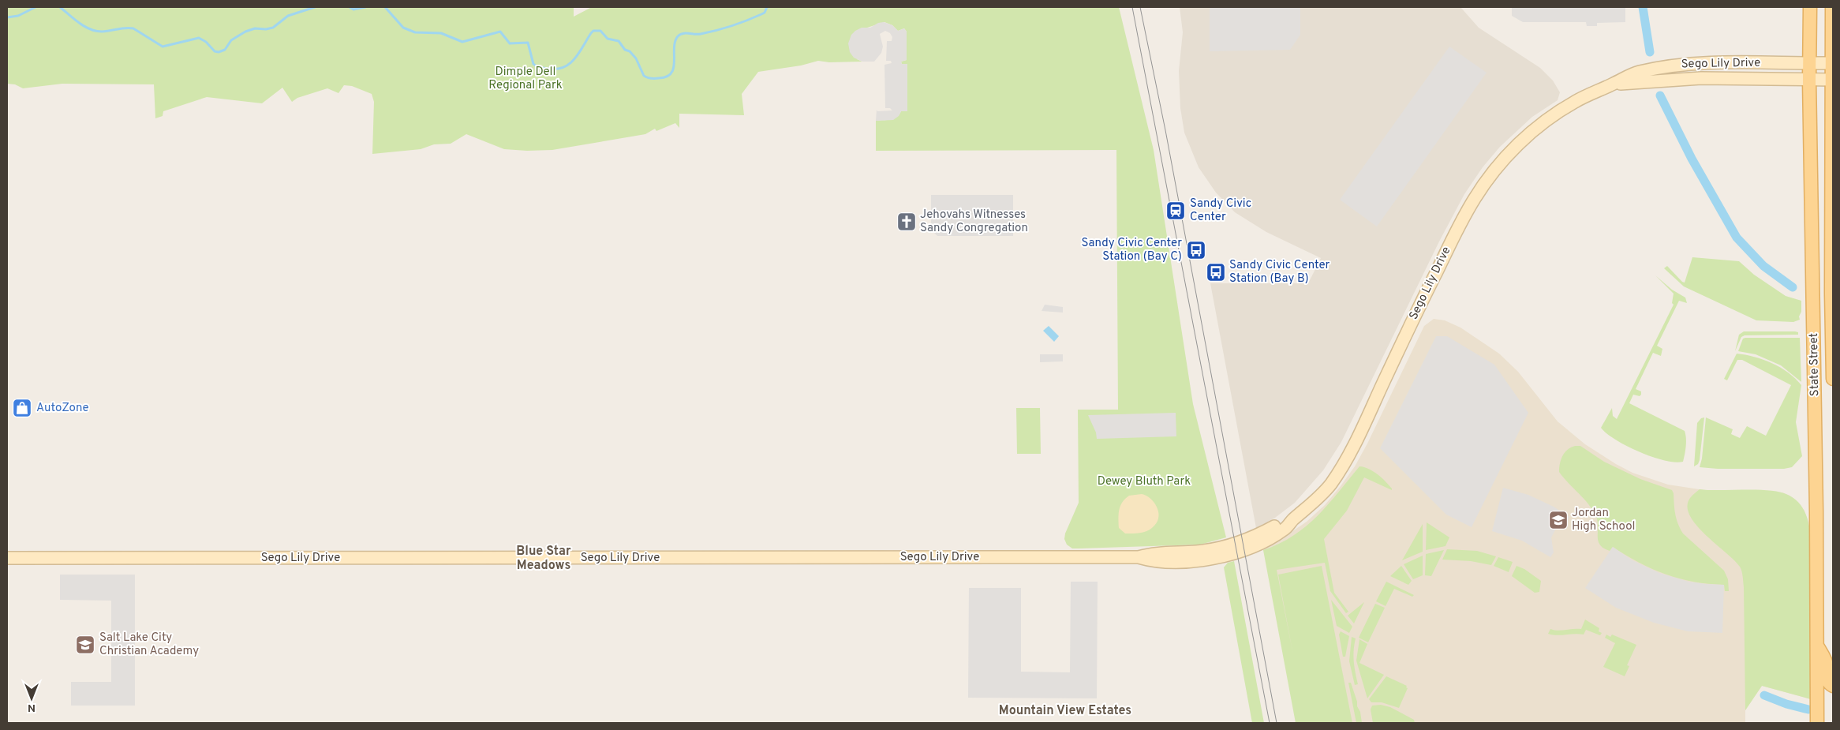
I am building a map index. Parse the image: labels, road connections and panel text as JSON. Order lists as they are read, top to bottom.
{
  "streets": {
    "main road": ["Sego Lily Drive", "State Street"]
  },
  "crossings": [
    ["Sego Lily Drive", "State Street"]
  ],
  "districts": ["Blue Star Meadows", "Mountain View Estates"],
  "parks": ["Dimple Dell Regional Park", "Dewey Bluth Park"],
  "places": {
    "station": ["Sandy Civic Center"],
    "church": ["Jehovahs Witnesses Sandy Congregation"],
    "bus stop": ["Sandy Civic Center Station (Bay C)", "Sandy Civic Center Station (Bay B)"],
    "shop": ["AutoZone"],
    "school or university": ["Jordan High School", "Salt Lake City Christian Academy"]
  },
  "north": "bottom"
}
